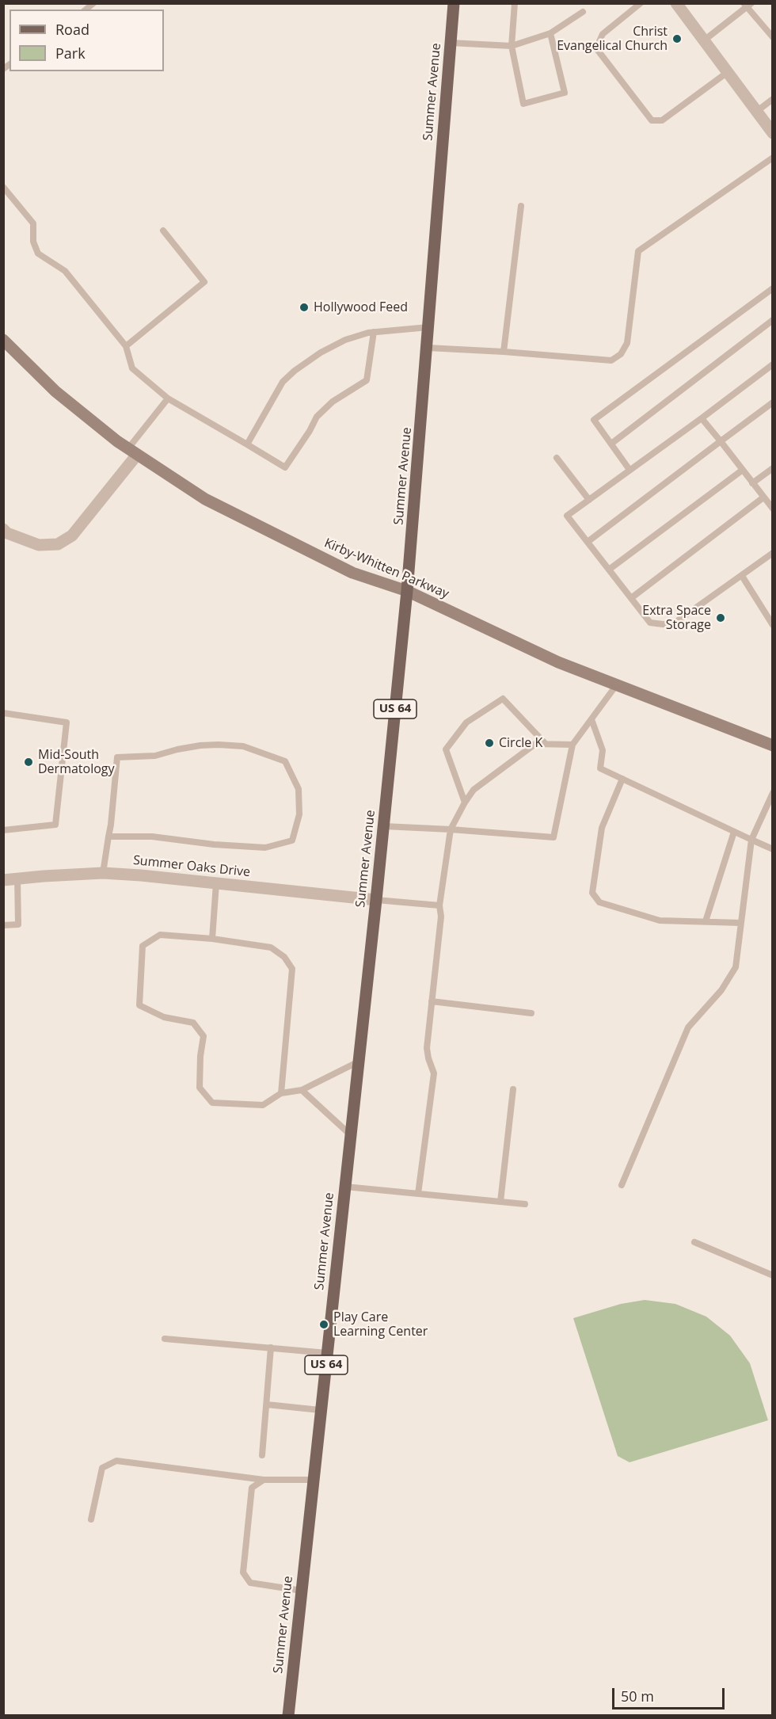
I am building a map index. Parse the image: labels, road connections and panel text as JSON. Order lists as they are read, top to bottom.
{
  "streets": {
    "main road": ["Summer Avenue", "Kirby-Whitten Parkway", "US 64"],
    "street": ["Summer Oaks Drive"]
  },
  "crossings": [
    ["Summer Avenue", "Kirby-Whitten Parkway"],
    ["Summer Avenue", "Summer Oaks Drive"]
  ],
  "places": [
    "Christ Evangelical Church",
    "Hollywood Feed",
    "Extra Space Storage",
    "Circle K",
    "Mid-South Dermatology",
    "Play Care Learning Center"
  ],
  "legend": ["Road", "Park"],
  "scale_bar": "50 m"
}
